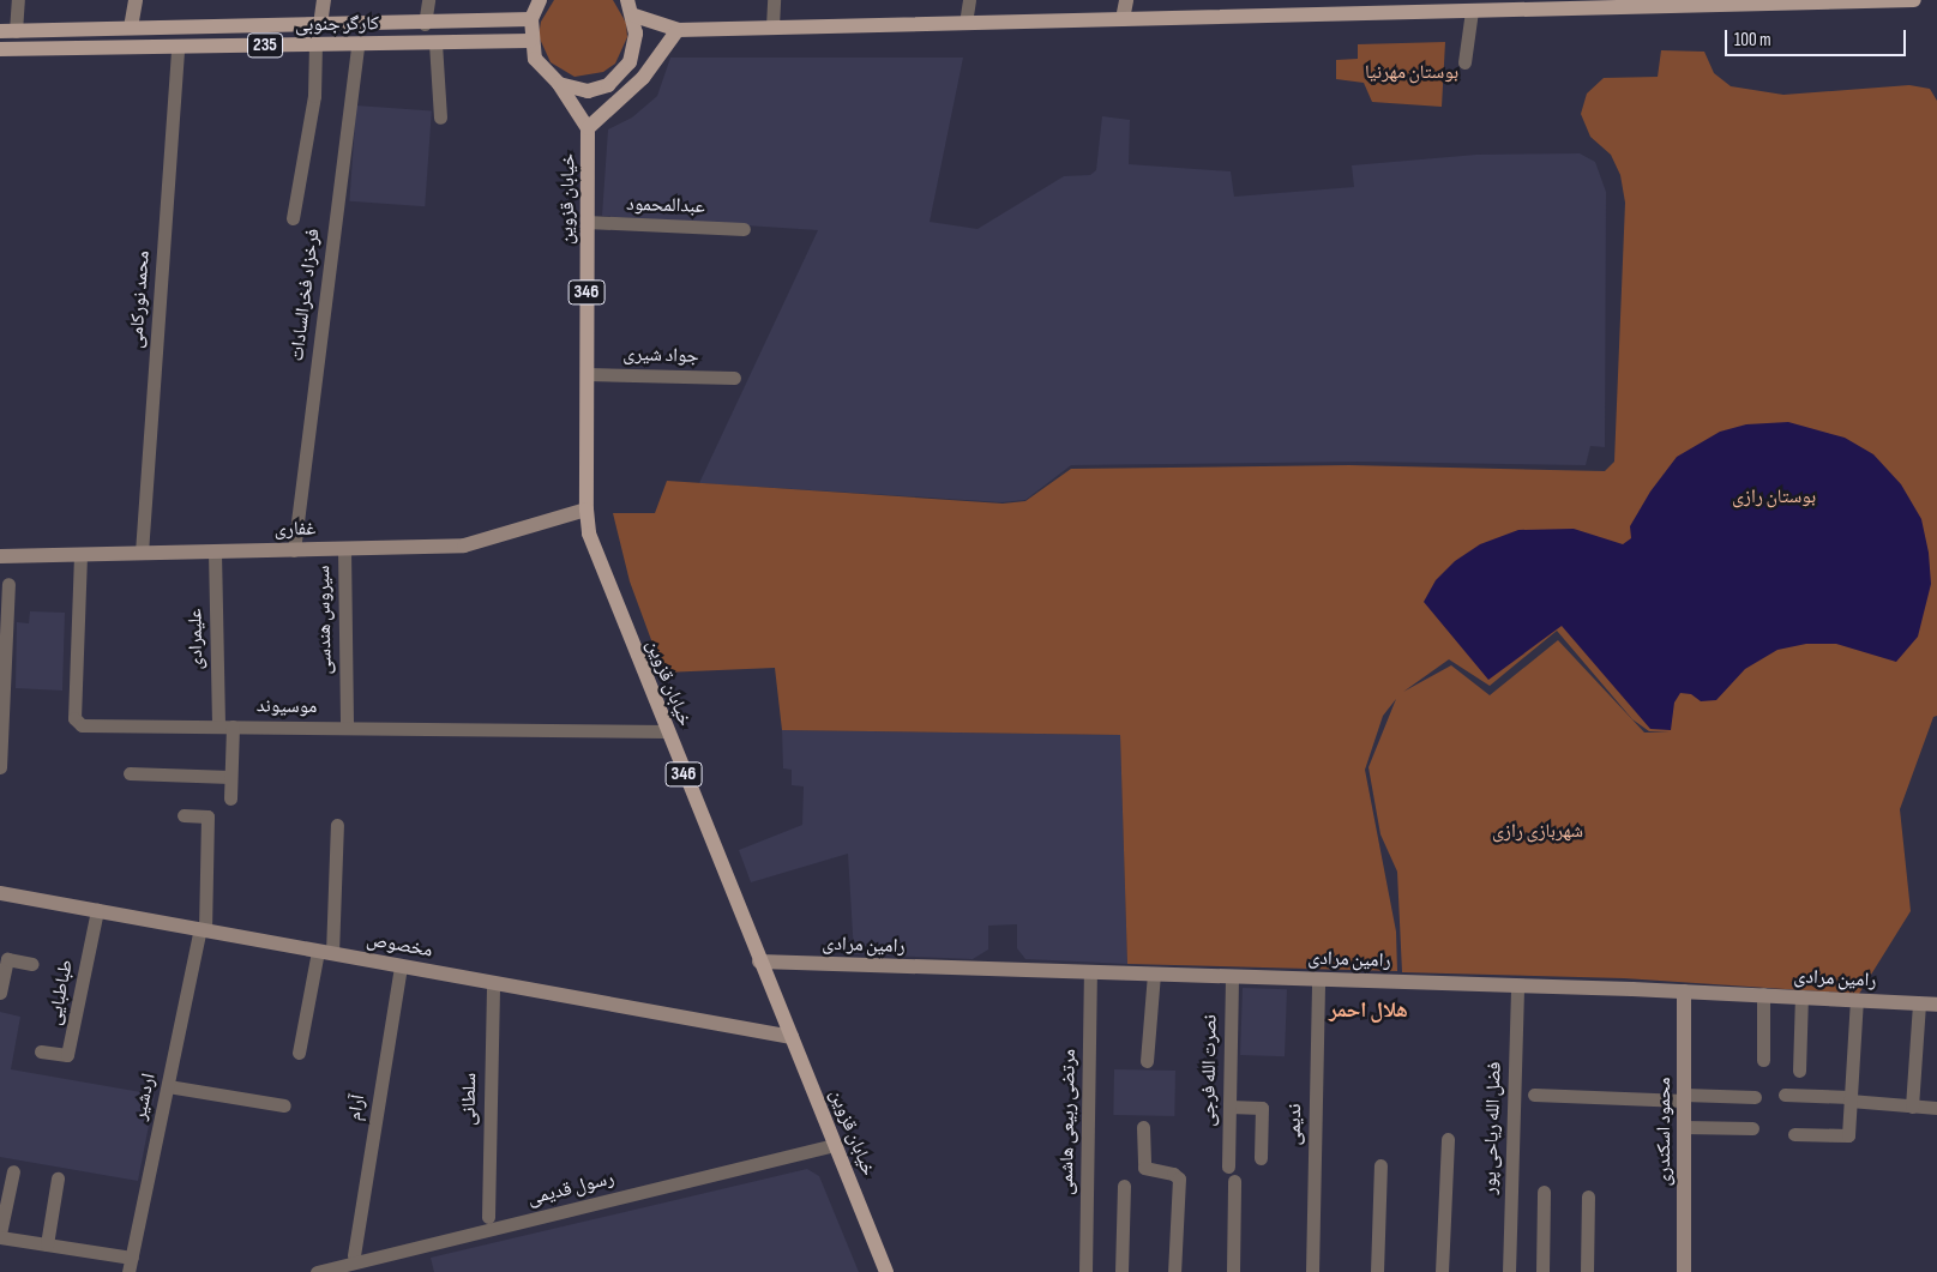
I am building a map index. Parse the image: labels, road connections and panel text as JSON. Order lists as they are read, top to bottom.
{
  "streets": {
    "main road": [
      "کارگر جنوبی",
      "235",
      "خیابان قزوین",
      "346"
    ],
    "street": [
      "عبدالمحمود",
      "فرخزاد فخرالسادات",
      "محمد نورکامی",
      "جواد شیری",
      "غفاری",
      "سیروس هندسی",
      "علیمرادی",
      "موسیوند",
      "مخصوص",
      "رامین مرادی",
      "طباطبایی",
      "نصرت الله فرجی",
      "اردشیر",
      "سلطانی",
      "آرام",
      "مرتضی ربیعی هاشمی",
      "ندیمی",
      "فضل الله ریاحی پور",
      "محمود اسکندری",
      "رسول قدیمی"
    ]
  },
  "crossings": [
    ["کارگر جنوبی", "خیابان قزوین"],
    ["کارگر جنوبی", "فرخزاد فخرالسادات"],
    ["کارگر جنوبی", "محمد نورکامی"],
    ["خیابان قزوین", "عبدالمحمود"],
    ["خیابان قزوین", "جواد شیری"],
    ["خیابان قزوین", "غفاری"],
    ["خیابان قزوین", "موسیوند"],
    ["خیابان قزوین", "مخصوص"],
    ["خیابان قزوین", "رامین مرادی"],
    ["خیابان قزوین", "رسول قدیمی"],
    ["فرخزاد فخرالسادات", "غفاری"],
    ["محمد نورکامی", "غفاری"],
    ["غفاری", "سیروس هندسی"],
    ["غفاری", "علیمرادی"],
    ["غفاری", "موسیوند"],
    ["سیروس هندسی", "موسیوند"],
    ["علیمرادی", "موسیوند"],
    ["مخصوص", "طباطبایی"],
    ["مخصوص", "اردشیر"],
    ["مخصوص", "سلطانی"],
    ["مخصوص", "آرام"],
    ["رامین مرادی", "نصرت الله فرجی"],
    ["رامین مرادی", "مرتضی ربیعی هاشمی"],
    ["رامین مرادی", "ندیمی"],
    ["رامین مرادی", "فضل الله ریاحی پور"],
    ["رامین مرادی", "محمود اسکندری"]
  ],
  "districts": ["هلال احمر"],
  "parks": ["بوستان مهرنیا", "بوستان رازی", "شهربازی رازی"],
  "scale_bar": "100 m"
}
